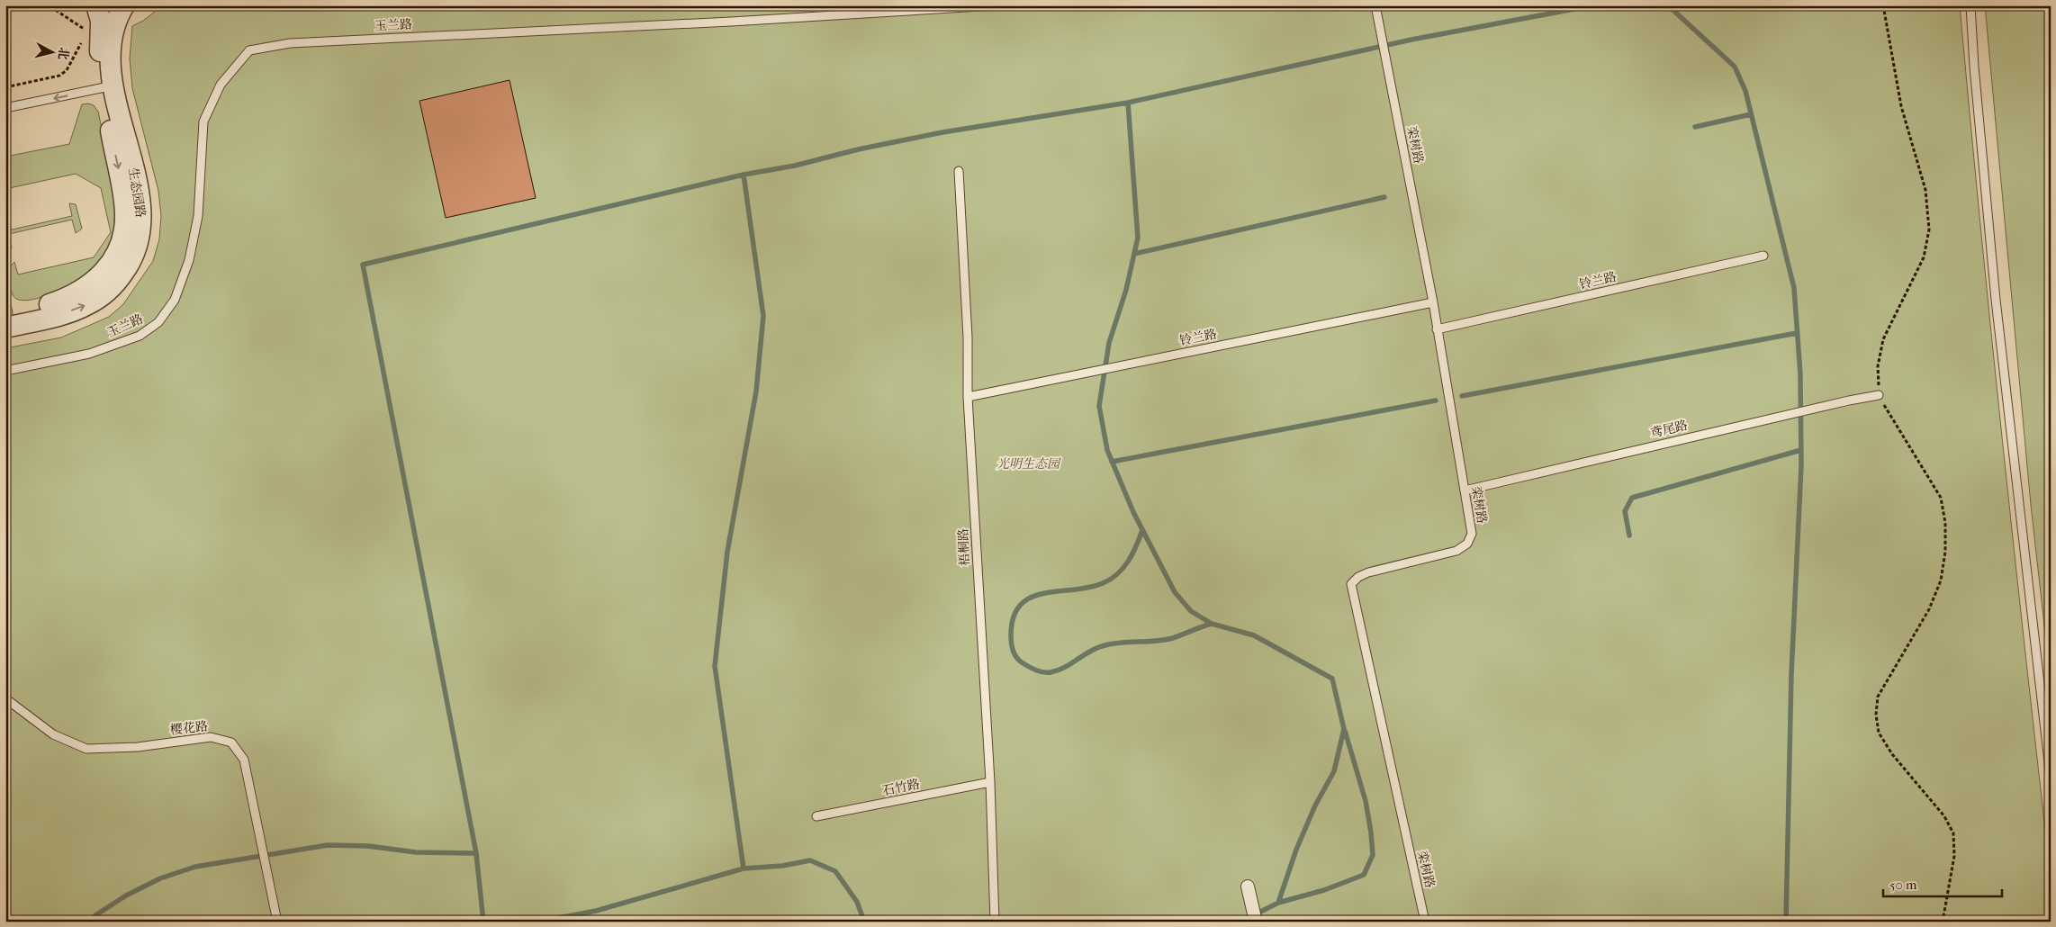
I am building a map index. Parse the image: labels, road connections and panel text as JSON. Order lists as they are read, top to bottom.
{
  "streets": {
    "street": ["生态园路"],
    "lane": [
      "玉兰路",
      "栾树路",
      "铃兰路",
      "鸢尾路",
      "梧桐路",
      "樱花路",
      "石竹路"
    ]
  },
  "crossings": [
    ["栾树路", "铃兰路"],
    ["栾树路", "鸢尾路"],
    ["铃兰路", "梧桐路"],
    ["梧桐路", "石竹路"]
  ],
  "parks": ["光明生态园"],
  "scale_bar": "50 m",
  "north": "right"
}
